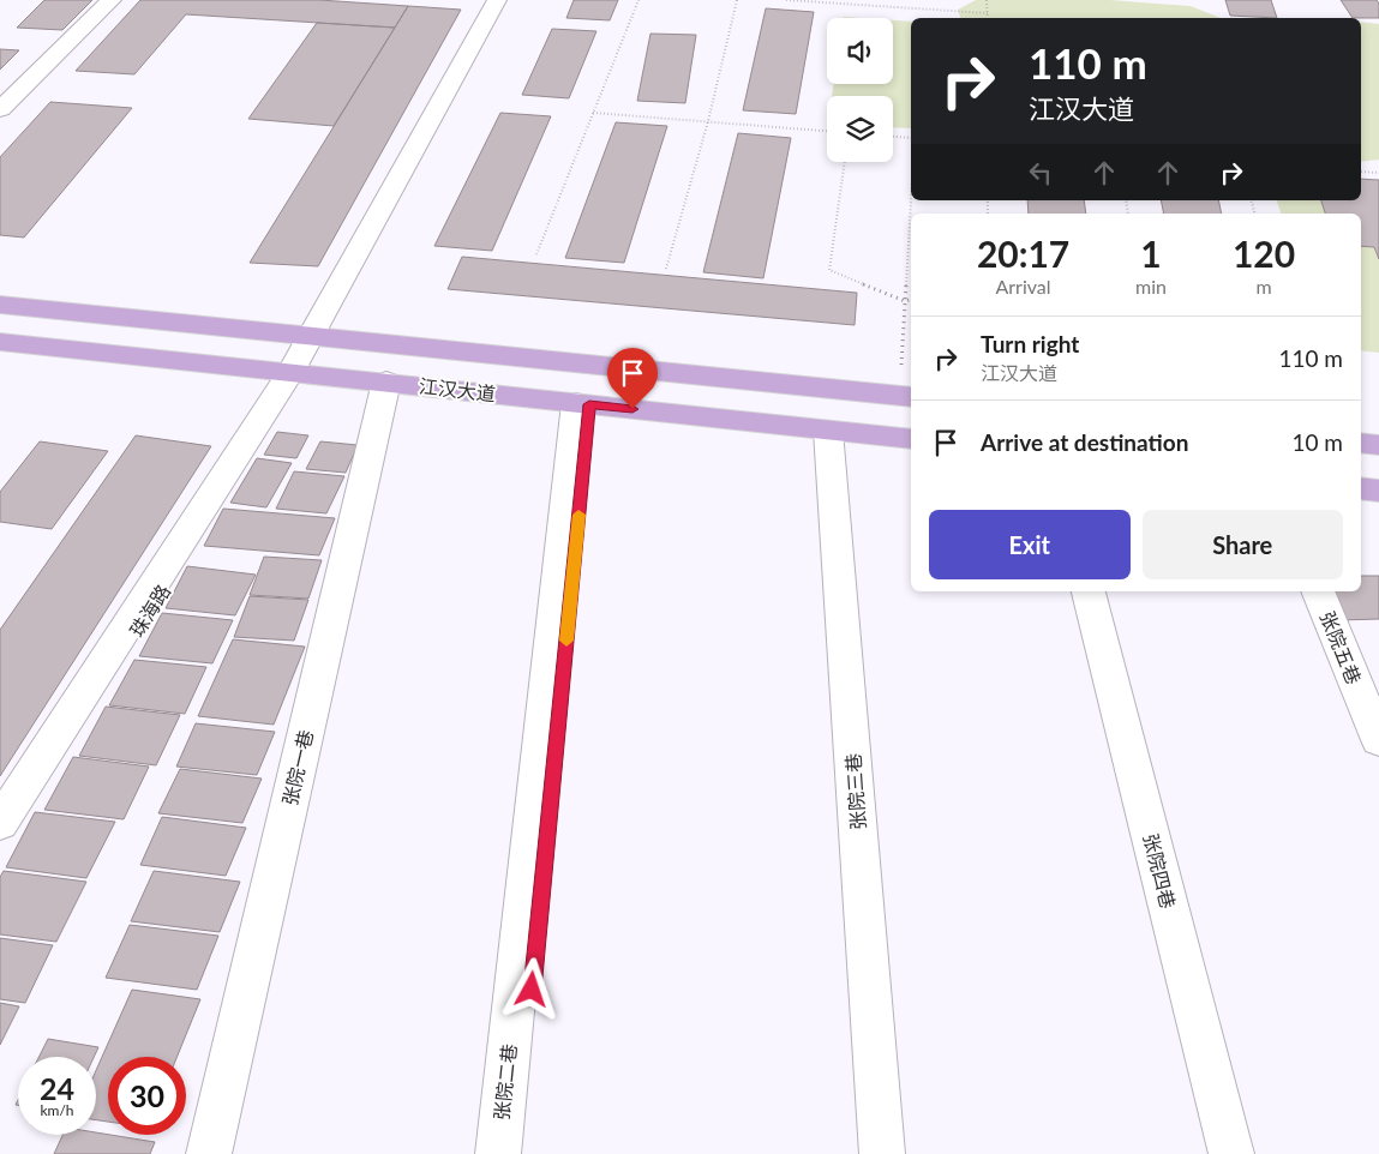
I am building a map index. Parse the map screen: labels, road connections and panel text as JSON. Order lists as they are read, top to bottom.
{
  "streets": {
    "main road": ["江汉大道"],
    "street": [
      "珠海路",
      "张院五巷",
      "张院一巷",
      "张院三巷",
      "张院四巷",
      "张院二巷"
    ]
  },
  "crossings": [
    ["江汉大道", "珠海路"],
    ["江汉大道", "张院一巷"],
    ["江汉大道", "张院三巷"],
    ["江汉大道", "张院二巷"]
  ],
  "page": {
    "turn": ["110 m", "江汉大道"],
    "eta": [
      "20:17",
      "Arrival",
      "1",
      "min",
      "120",
      "m"
    ],
    "list": [
      {
        "name": "Turn right",
        "note": "江汉大道",
        "value": "110 m"
      },
      {
        "name": "Arrive at destination",
        "value": "10 m"
      }
    ],
    "buttons": ["Exit", "Share"],
    "speed": "24 km/h",
    "limit": "30"
  }
}
